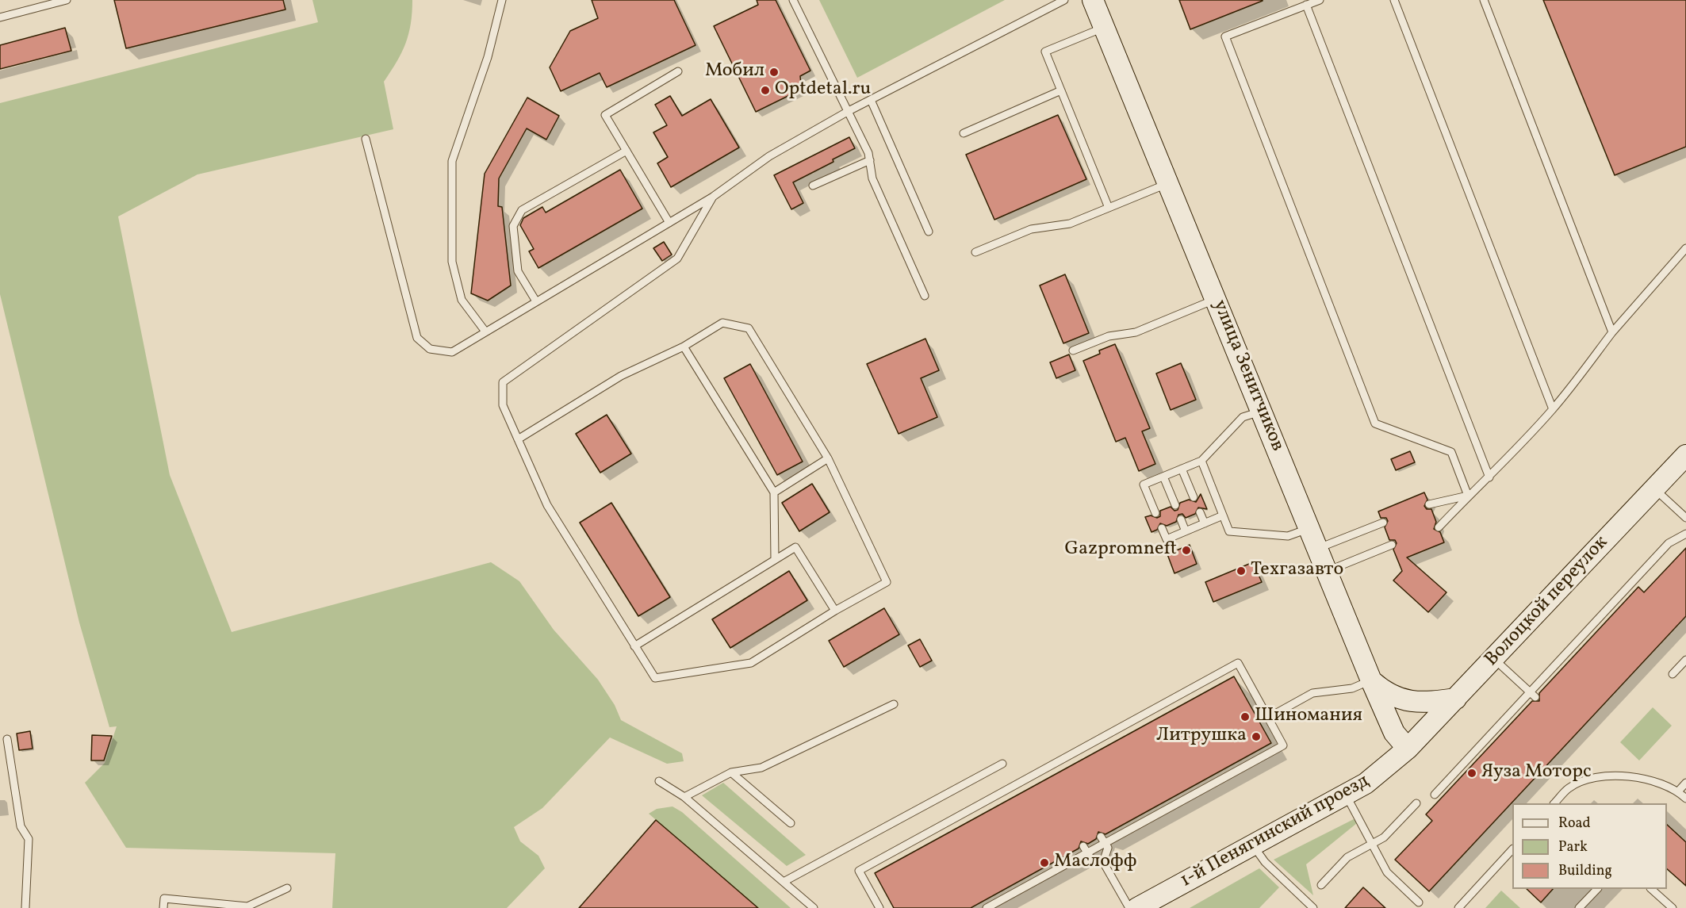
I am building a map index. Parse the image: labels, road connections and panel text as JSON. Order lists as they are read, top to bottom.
{
  "streets": {
    "street": ["улица Зенитчиков", "Волоцкой переулок", "1-й Пенягинский проезд"]
  },
  "crossings": [
    ["улица Зенитчиков", "Волоцкой переулок"],
    ["улица Зенитчиков", "1-й Пенягинский проезд"],
    ["Волоцкой переулок", "1-й Пенягинский проезд"]
  ],
  "places": [
    "Мобил",
    "Optdetal.ru",
    "Gazpromneft",
    "Техгазавто",
    "Шиномания",
    "Литрушка",
    "Яуза Моторс",
    "Маслофф"
  ],
  "legend": ["Road", "Park", "Building"]
}
